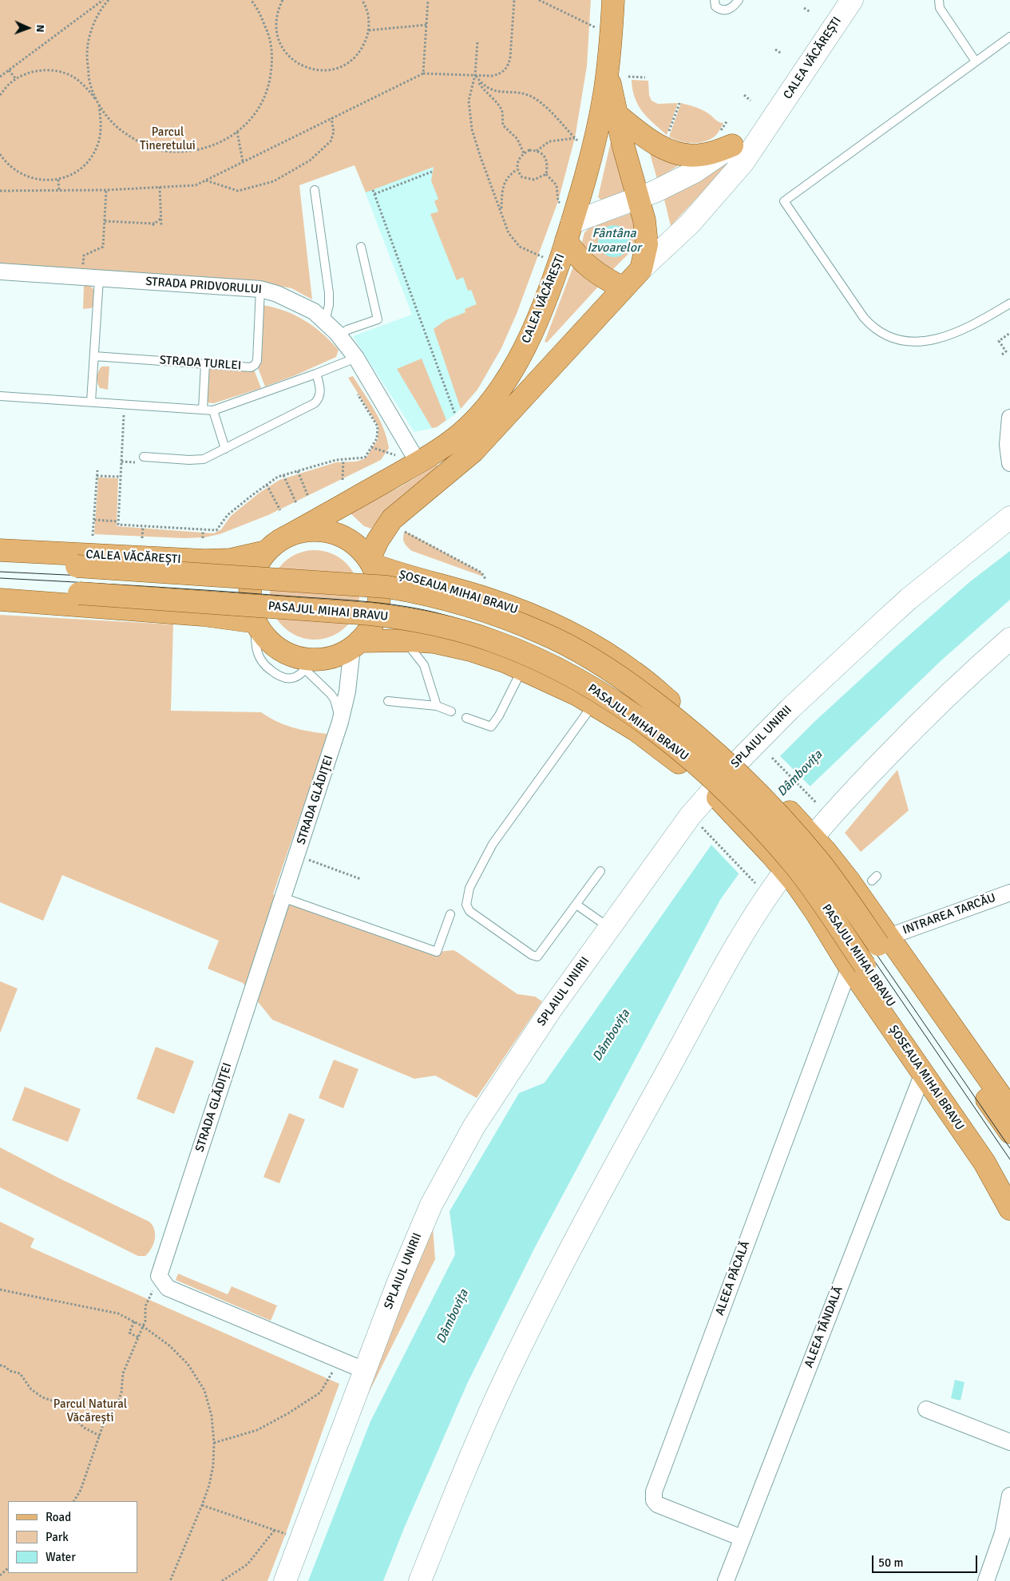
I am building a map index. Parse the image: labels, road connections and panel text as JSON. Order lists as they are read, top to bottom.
{
  "streets": {
    "main road": [
      "CALEA VĂCĂREȘTI",
      "ȘOSEAUA MIHAI BRAVU",
      "PASAJUL MIHAI BRAVU",
      "SPLAIUL UNIRII"
    ],
    "street": [
      "STRADA PRIDVORULUI",
      "STRADA GLĂDIȚEI",
      "INTRAREA TARCĂU",
      "ALEEA PĂCALĂ",
      "ALEEA TÂNDALĂ"
    ],
    "lane": ["STRADA TURLEI"]
  },
  "crossings": [
    ["CALEA VĂCĂREȘTI", "STRADA PRIDVORULUI"],
    ["CALEA VĂCĂREȘTI", "ȘOSEAUA MIHAI BRAVU"],
    ["CALEA VĂCĂREȘTI", "STRADA GLĂDIȚEI"],
    ["STRADA PRIDVORULUI", "STRADA TURLEI"],
    ["ȘOSEAUA MIHAI BRAVU", "SPLAIUL UNIRII"],
    ["ȘOSEAUA MIHAI BRAVU", "STRADA GLĂDIȚEI"],
    ["ȘOSEAUA MIHAI BRAVU", "ALEEA PĂCALĂ"],
    ["ȘOSEAUA MIHAI BRAVU", "ALEEA TÂNDALĂ"],
    ["SPLAIUL UNIRII", "STRADA GLĂDIȚEI"],
    ["ALEEA PĂCALĂ", "ALEEA TÂNDALĂ"]
  ],
  "water": ["Fântâna Izvoarelor", "Dâmbovița"],
  "parks": ["Parcul Tineretului", "Parcul Natural Văcărești"],
  "legend": ["Road", "Park", "Water"],
  "scale_bar": "50 m",
  "north": "right"
}
